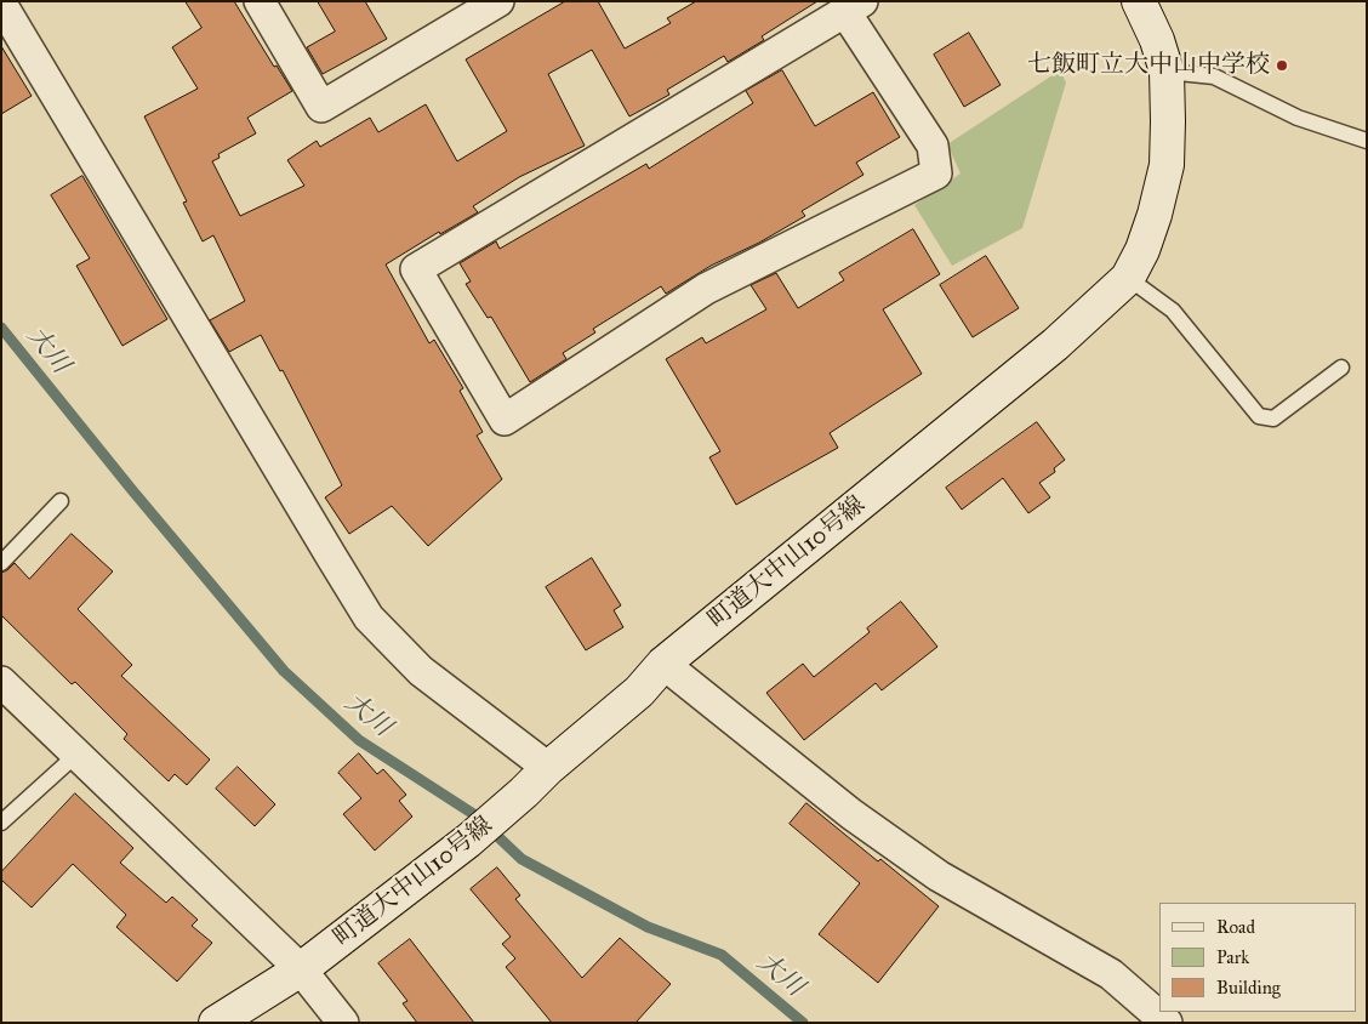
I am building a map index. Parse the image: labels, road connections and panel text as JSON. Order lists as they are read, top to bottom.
{
  "streets": {
    "street": ["町道大中山10号線"]
  },
  "water": ["大川"],
  "places": ["七飯町立大中山中学校"],
  "legend": ["Road", "Park", "Building"]
}
